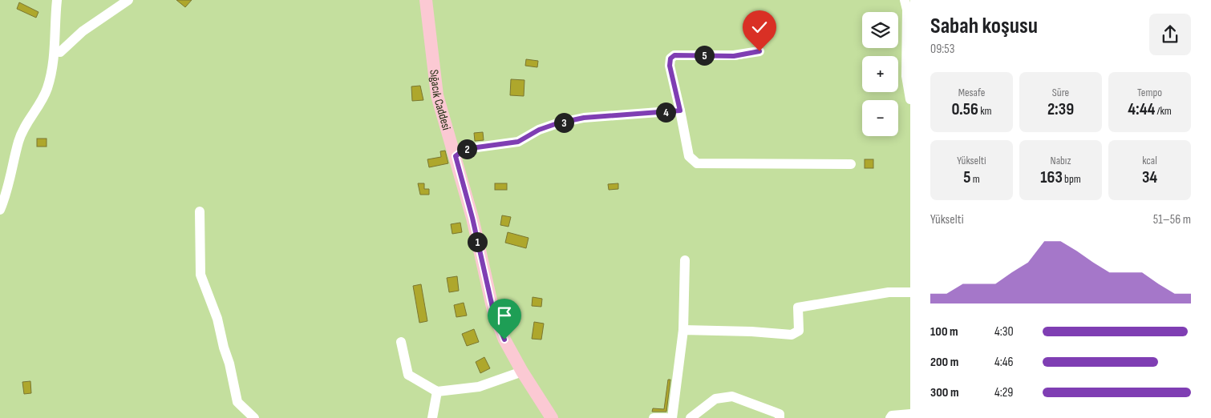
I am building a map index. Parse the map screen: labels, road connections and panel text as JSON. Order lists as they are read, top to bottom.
{
  "streets": {
    "main road": ["Sığacık Caddesi"]
  },
  "page": {
    "heading": ["Sabah koşusu", "09:53"],
    "map_buttons": ["+", "−"],
    "pins": [
      "5",
      "4",
      "3",
      "2",
      "1"
    ],
    "stats": [
      ["Mesafe", "0.56 km"],
      ["Süre", "2:39"],
      ["Tempo", "4:44 /km"],
      ["Yükselti", "5 m"],
      ["Nabız", "163 bpm"],
      ["kcal", "34"]
    ],
    "chart": ["Yükselti", "51–56 m"],
    "list": [
      {
        "name": "100 m",
        "note": "4:30"
      },
      {
        "name": "200 m",
        "note": "4:46"
      },
      {
        "name": "300 m",
        "note": "4:29"
      }
    ]
  }
}
